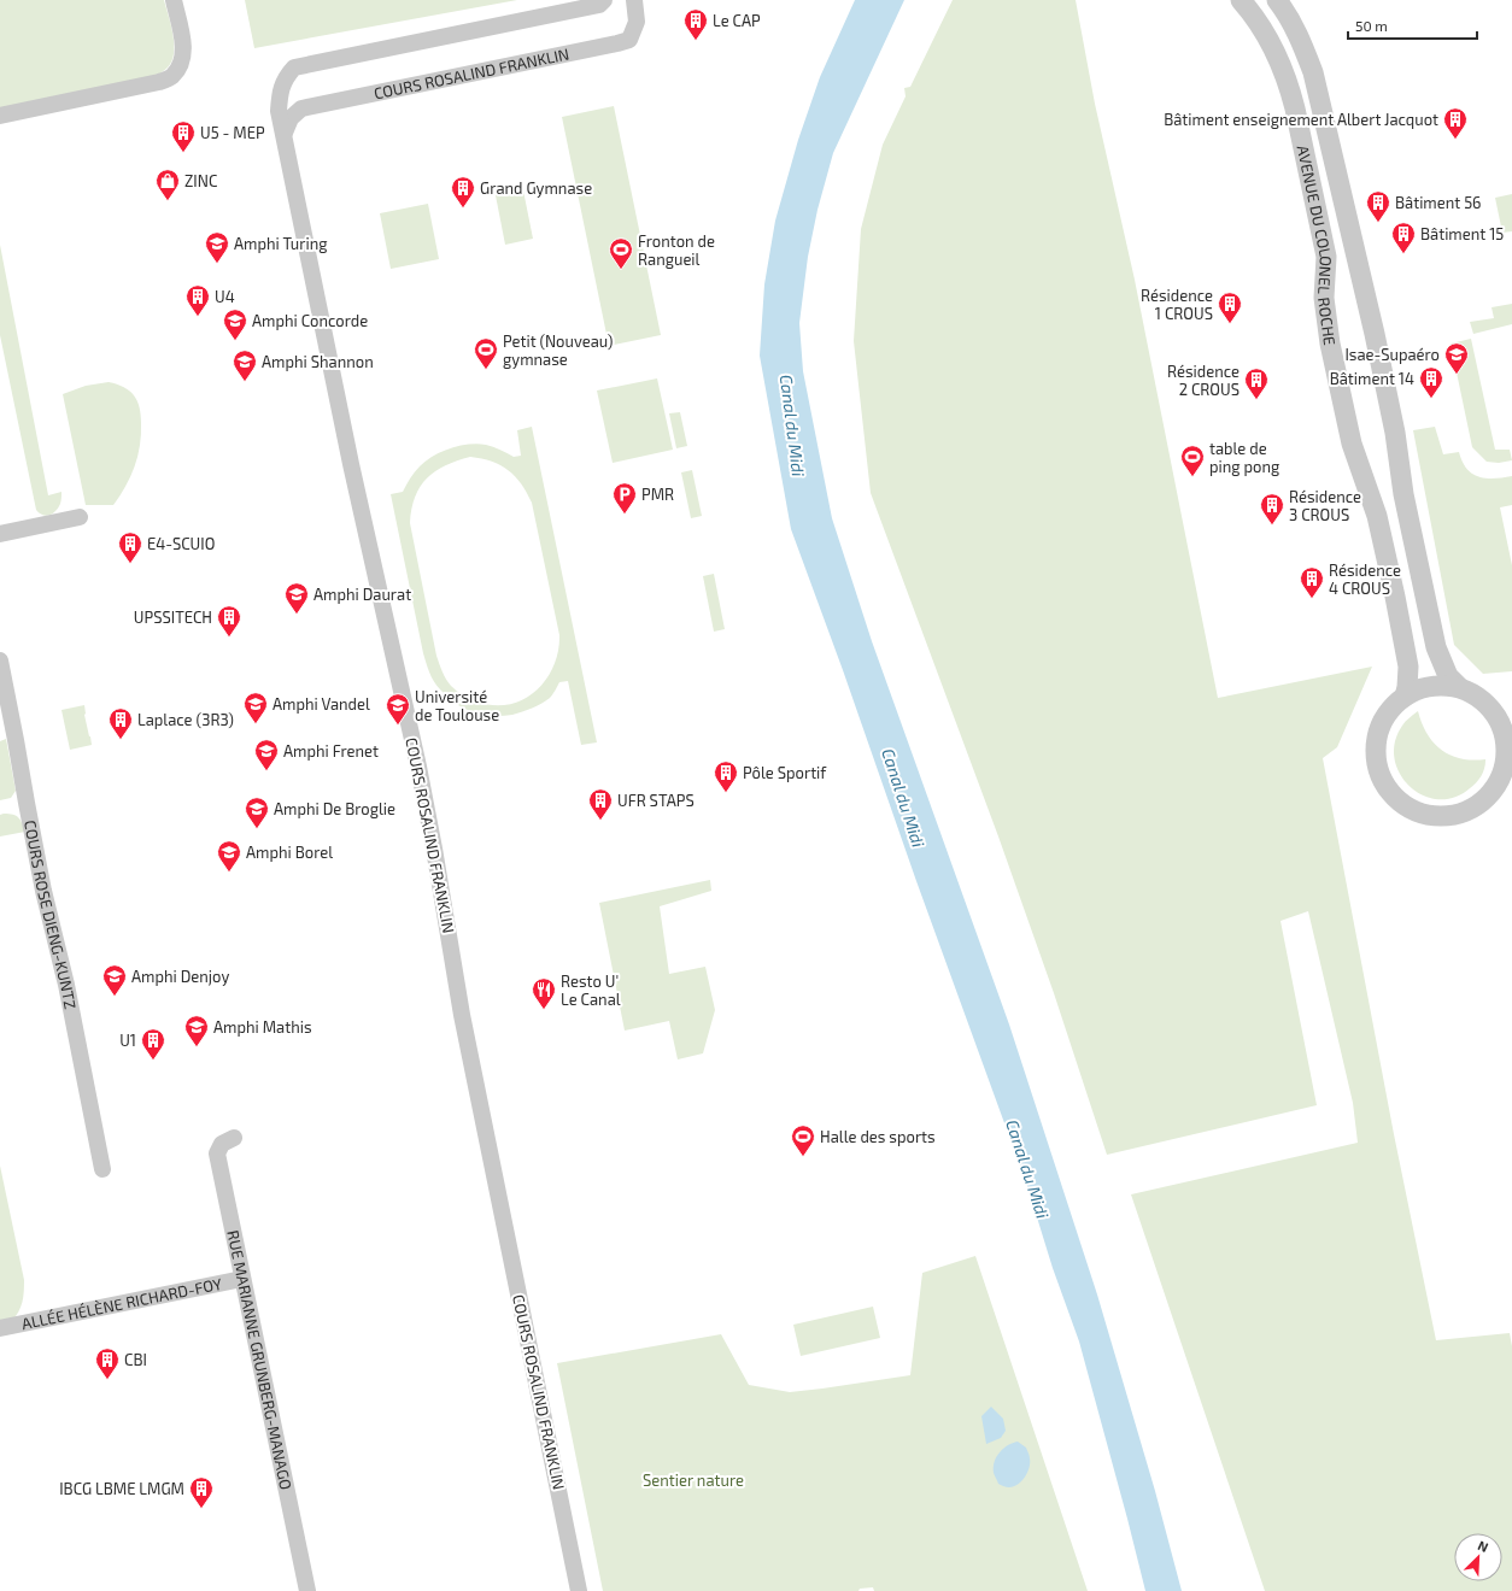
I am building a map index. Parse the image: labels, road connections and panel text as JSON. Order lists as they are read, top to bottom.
{
  "streets": {
    "street": [
      "COURS ROSALIND FRANKLIN",
      "AVENUE DU COLONEL ROCHE",
      "COURS ROSE DIENG-KUNTZ",
      "ALLÉE HÉLÈNE RICHARD-FOY",
      "RUE MARIANNE GRUNBERG-MANAGO"
    ]
  },
  "crossings": [
    ["ALLÉE HÉLÈNE RICHARD-FOY", "RUE MARIANNE GRUNBERG-MANAGO"]
  ],
  "water": ["Canal du Midi"],
  "parks": ["Sentier nature"],
  "places": {
    "building": [
      "Le CAP",
      "Bâtiment enseignement Albert Jacquot",
      "U5 - MEP",
      "Grand Gymnase",
      "Bâtiment 56",
      "Bâtiment 15",
      "U4",
      "Résidence 1 CROUS",
      "Bâtiment 14",
      "Résidence 2 CROUS",
      "Résidence 3 CROUS",
      "E4-SCUIO",
      "Résidence 4 CROUS",
      "UPSSITECH",
      "Laplace (3R3)",
      "Pôle Sportif",
      "UFR STAPS",
      "U1",
      "CBI",
      "IBCG LBME LMGM"
    ],
    "shop": ["ZINC"],
    "school or university": [
      "Amphi Turing",
      "Amphi Concorde",
      "Isae-Supaéro",
      "Amphi Shannon",
      "Amphi Daurat",
      "Amphi Vandel",
      "Université de Toulouse",
      "Amphi Frenet",
      "Amphi De Broglie",
      "Amphi Borel",
      "Amphi Denjoy",
      "Amphi Mathis"
    ],
    "sports": [
      "Fronton de Rangueil",
      "Petit (Nouveau) gymnase",
      "table de ping pong",
      "Halle des sports"
    ],
    "parking": ["PMR"],
    "restaurant": ["Resto U' Le Canal"]
  },
  "scale_bar": "50 m",
  "north": "top right"
}
